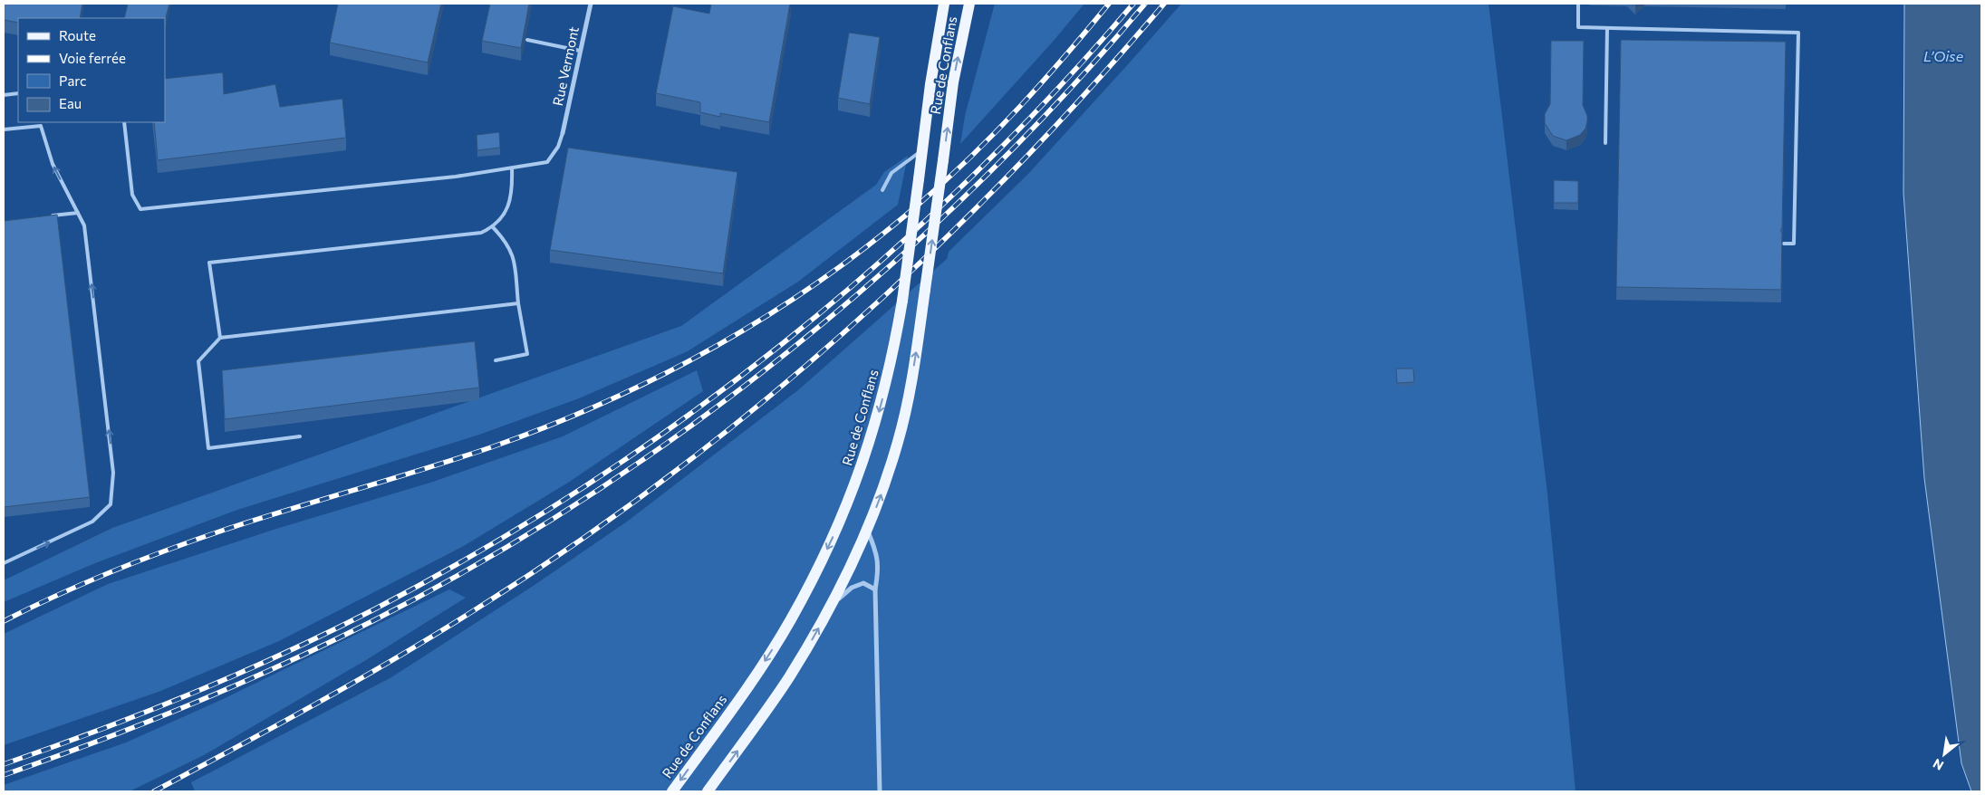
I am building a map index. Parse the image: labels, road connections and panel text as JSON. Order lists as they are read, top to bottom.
{
  "streets": {
    "main road": ["Rue de Conflans"],
    "street": ["Rue Vermont"]
  },
  "water": ["L’Oise"],
  "legend": [
    "Route",
    "Voie ferrée",
    "Parc",
    "Eau"
  ],
  "north": "bottom left"
}
